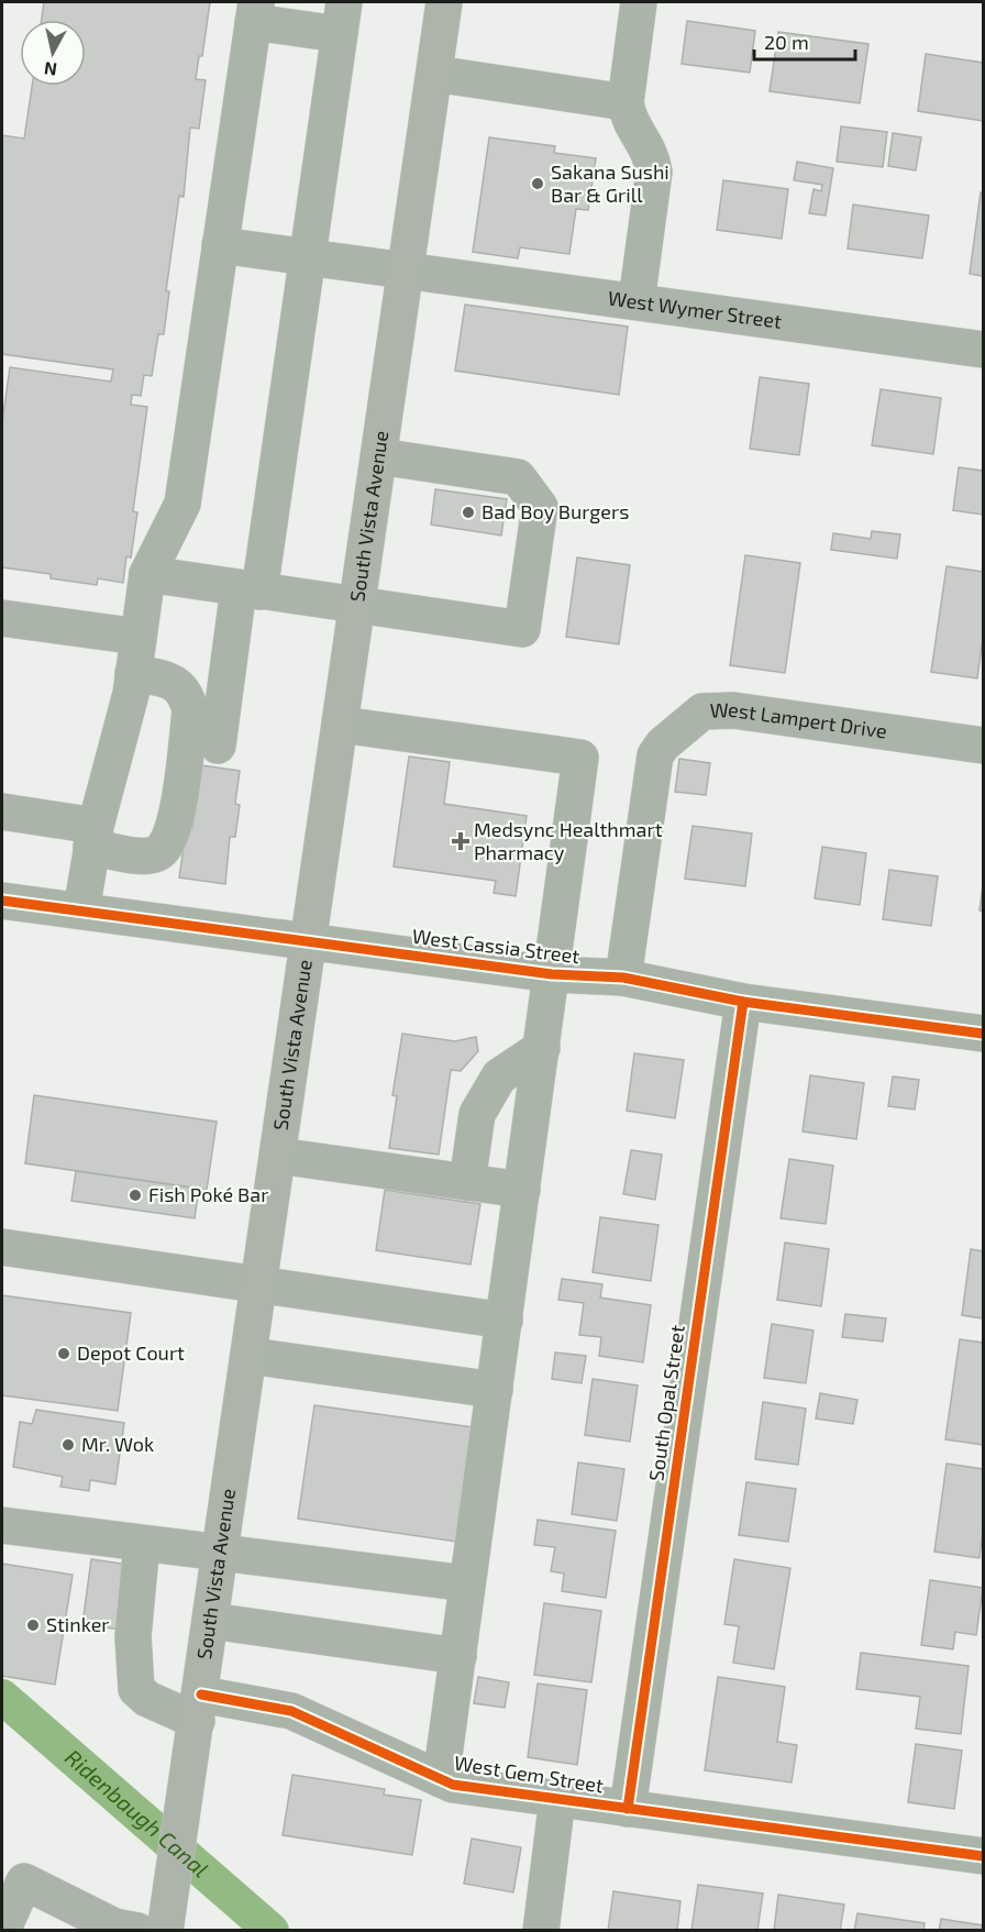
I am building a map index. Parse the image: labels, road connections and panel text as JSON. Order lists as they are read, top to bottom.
{
  "streets": {
    "main road": ["South Vista Avenue"],
    "street": [
      "West Wymer Street",
      "West Lampert Drive",
      "West Cassia Street",
      "South Opal Street",
      "West Gem Street"
    ]
  },
  "crossings": [
    ["West Wymer Street", "South Vista Avenue"],
    ["South Vista Avenue", "West Cassia Street"],
    ["South Vista Avenue", "West Gem Street"],
    ["West Lampert Drive", "West Cassia Street"],
    ["West Cassia Street", "South Opal Street"],
    ["South Opal Street", "West Gem Street"]
  ],
  "water": ["Ridenbaugh Canal"],
  "places": {
    "other": [
      "Sakana Sushi Bar & Grill",
      "Bad Boy Burgers",
      "Fish Poké Bar",
      "Depot Court",
      "Mr. Wok",
      "Stinker"
    ],
    "health": ["Medsync Healthmart Pharmacy"]
  },
  "scale_bar": "20 m",
  "north": "bottom"
}
